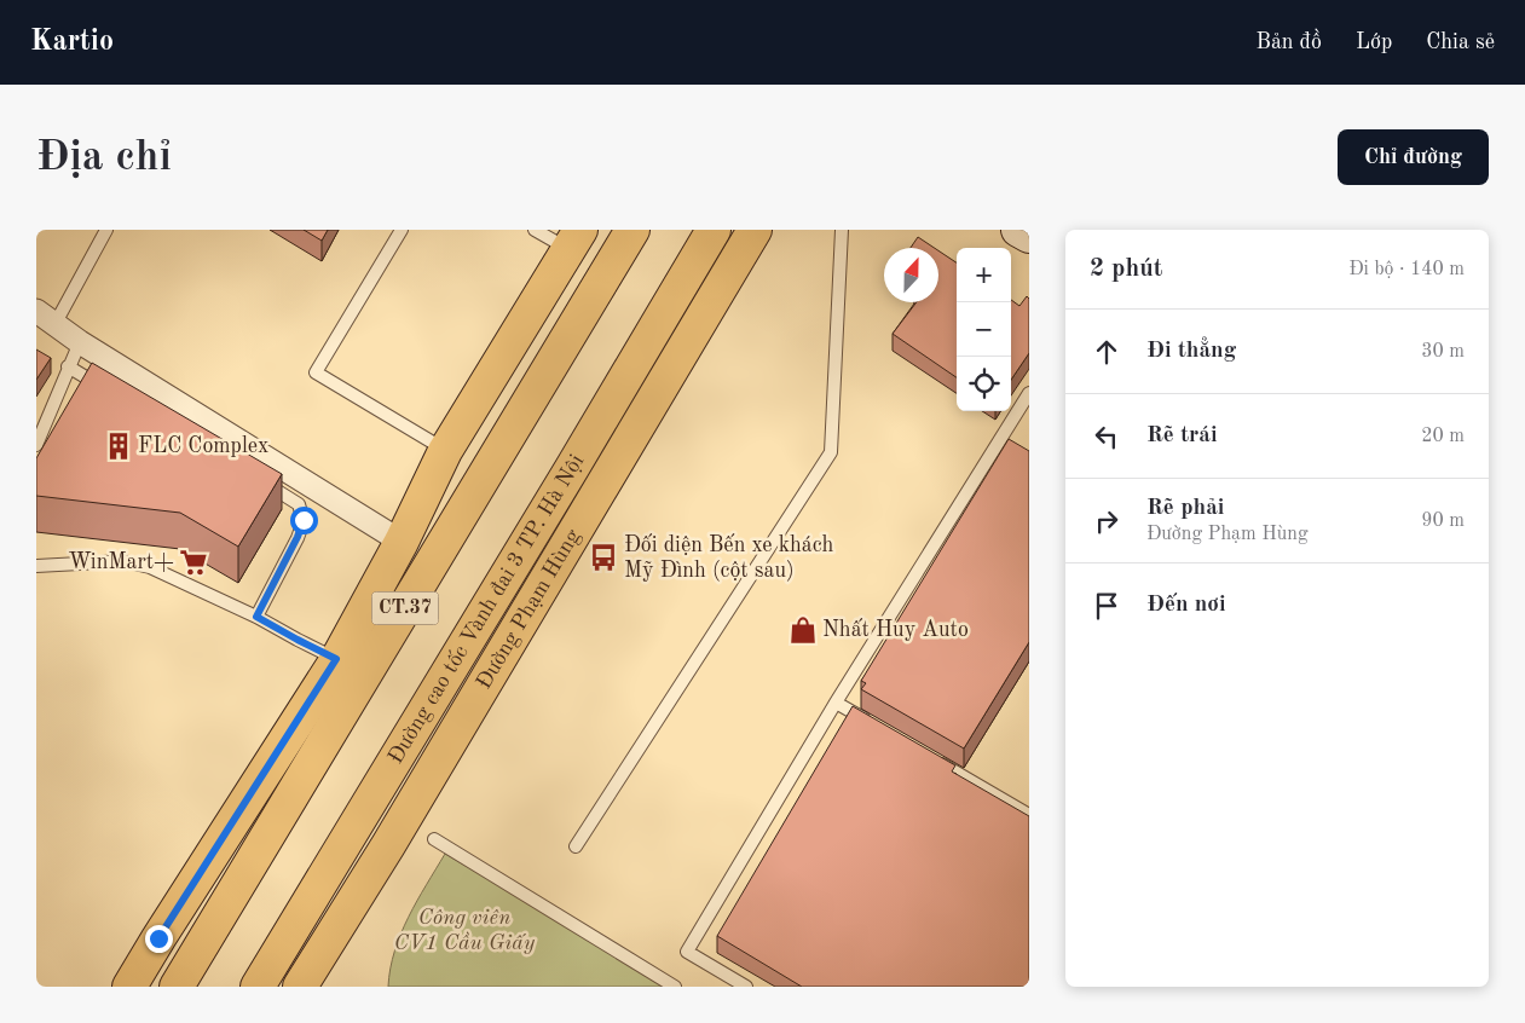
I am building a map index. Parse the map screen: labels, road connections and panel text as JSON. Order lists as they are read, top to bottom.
{
  "streets": {
    "main road": ["CT.37", "Đường cao tốc Vành đai 3 TP. Hà Nội", "Đường Phạm Hùng"]
  },
  "parks": ["Công viên CV1 Cầu Giấy"],
  "places": {
    "building": ["FLC Complex"],
    "bus stop": ["Đối diện Bến xe khách Mỹ Đình (cột sau)"],
    "supermarket": ["WinMart+"],
    "shop": ["Nhất Huy Auto"]
  },
  "north": "top",
  "page": {
    "header": "Kartio",
    "nav": ["Bản đồ", "Lớp", "Chia sẻ"],
    "buttons": "Chỉ đường",
    "title": "Địa chỉ",
    "heading": ["2 phút", "Đi bộ · 140 m"],
    "map_buttons": ["+", "−"],
    "list": [
      ["Đi thẳng", "30 m"],
      ["Rẽ trái", "20 m"],
      ["Rẽ phải", "Đường Phạm Hùng", "90 m"],
      "Đến nơi"
    ]
  }
}
